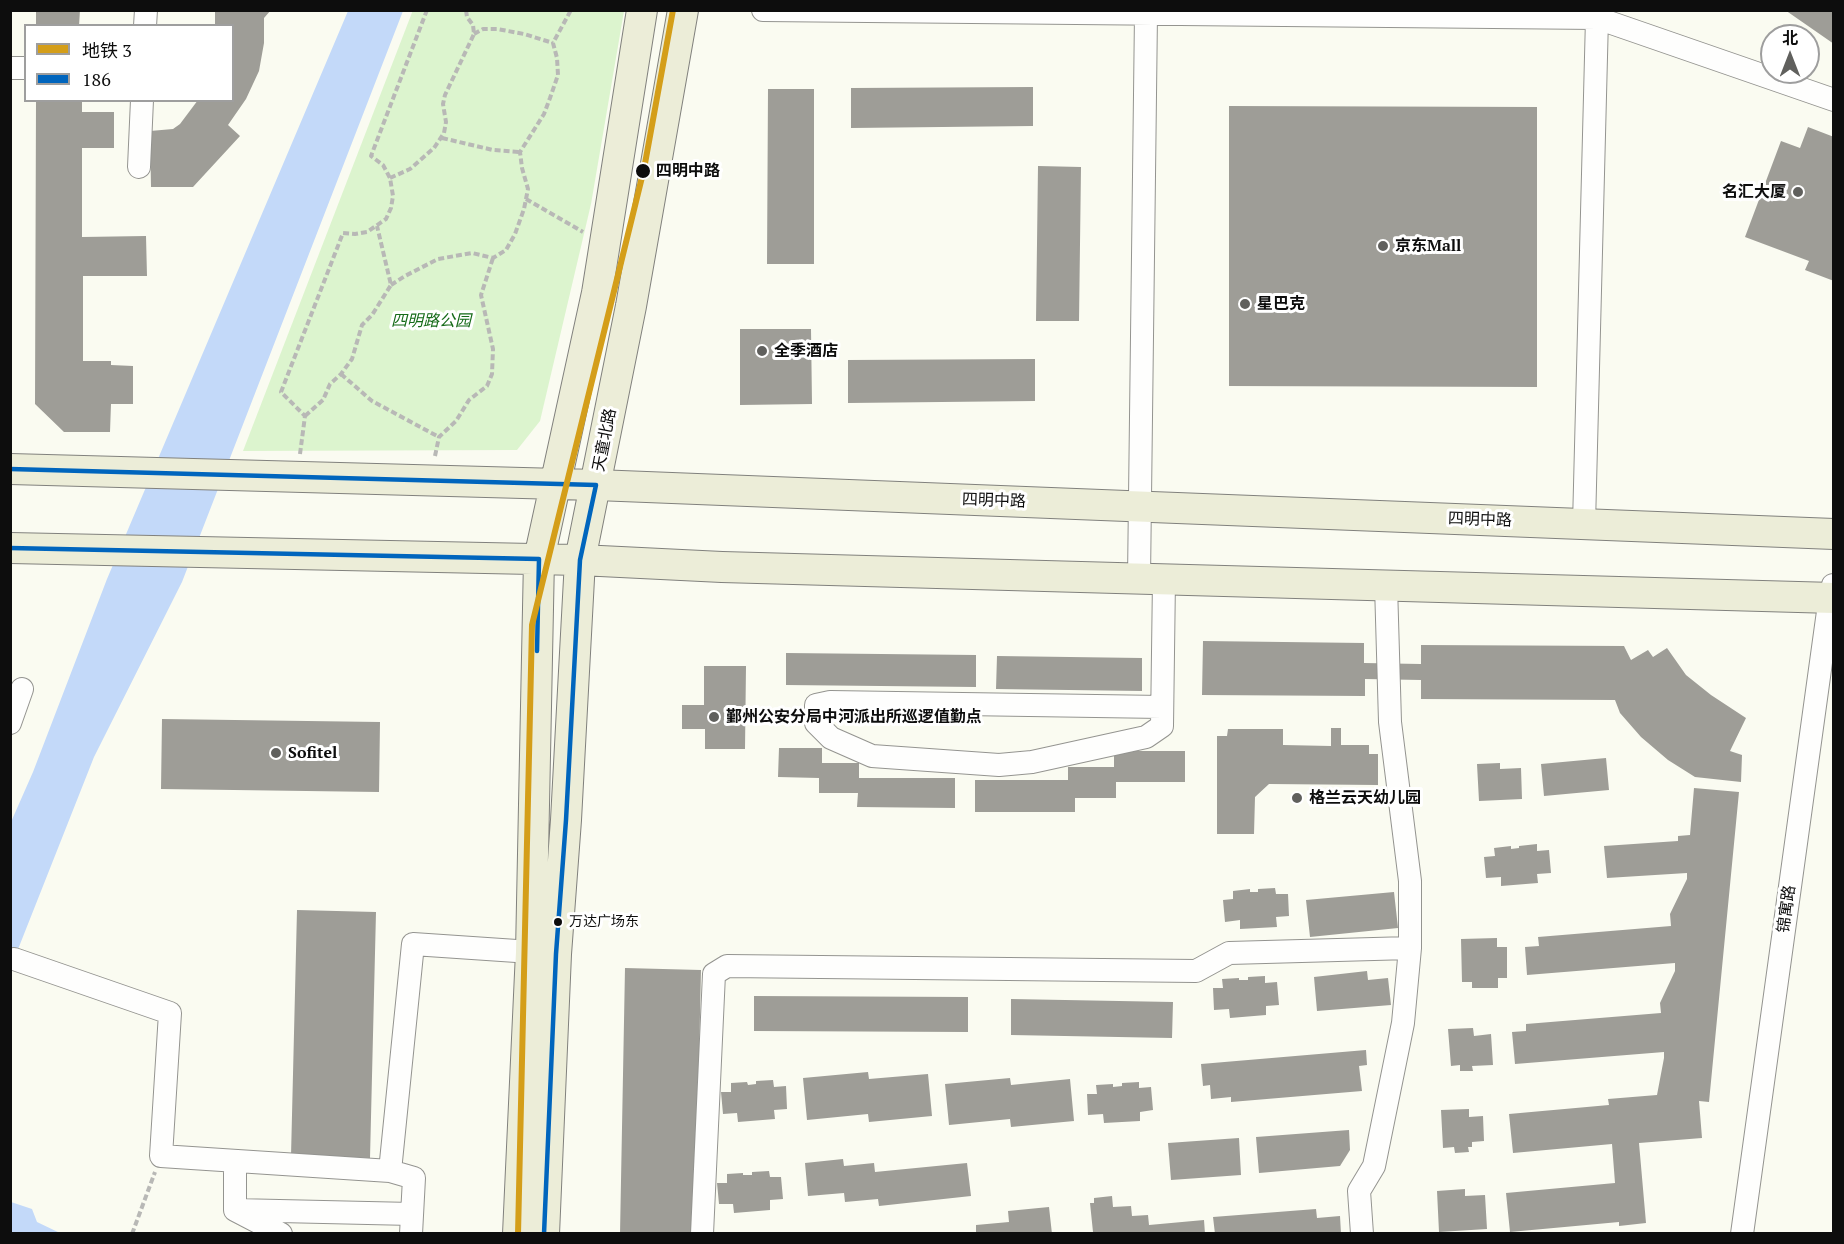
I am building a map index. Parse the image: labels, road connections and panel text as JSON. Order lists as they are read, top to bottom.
{
  "streets": {
    "main road": ["天童北路", "四明中路"],
    "street": ["锦寓路"]
  },
  "crossings": [
    ["天童北路", "四明中路"]
  ],
  "parks": ["四明路公园"],
  "places": [
    "四明中路",
    "名汇大厦",
    "京东Mall",
    "星巴克",
    "全季酒店",
    "鄞州公安分局中河派出所巡逻值勤点",
    "Sofitel",
    "格兰云天幼儿园",
    "万达广场东"
  ],
  "lines": ["metro line 3", "transit line 186"],
  "legend": ["地铁 3", "186"],
  "north": "top"
}
